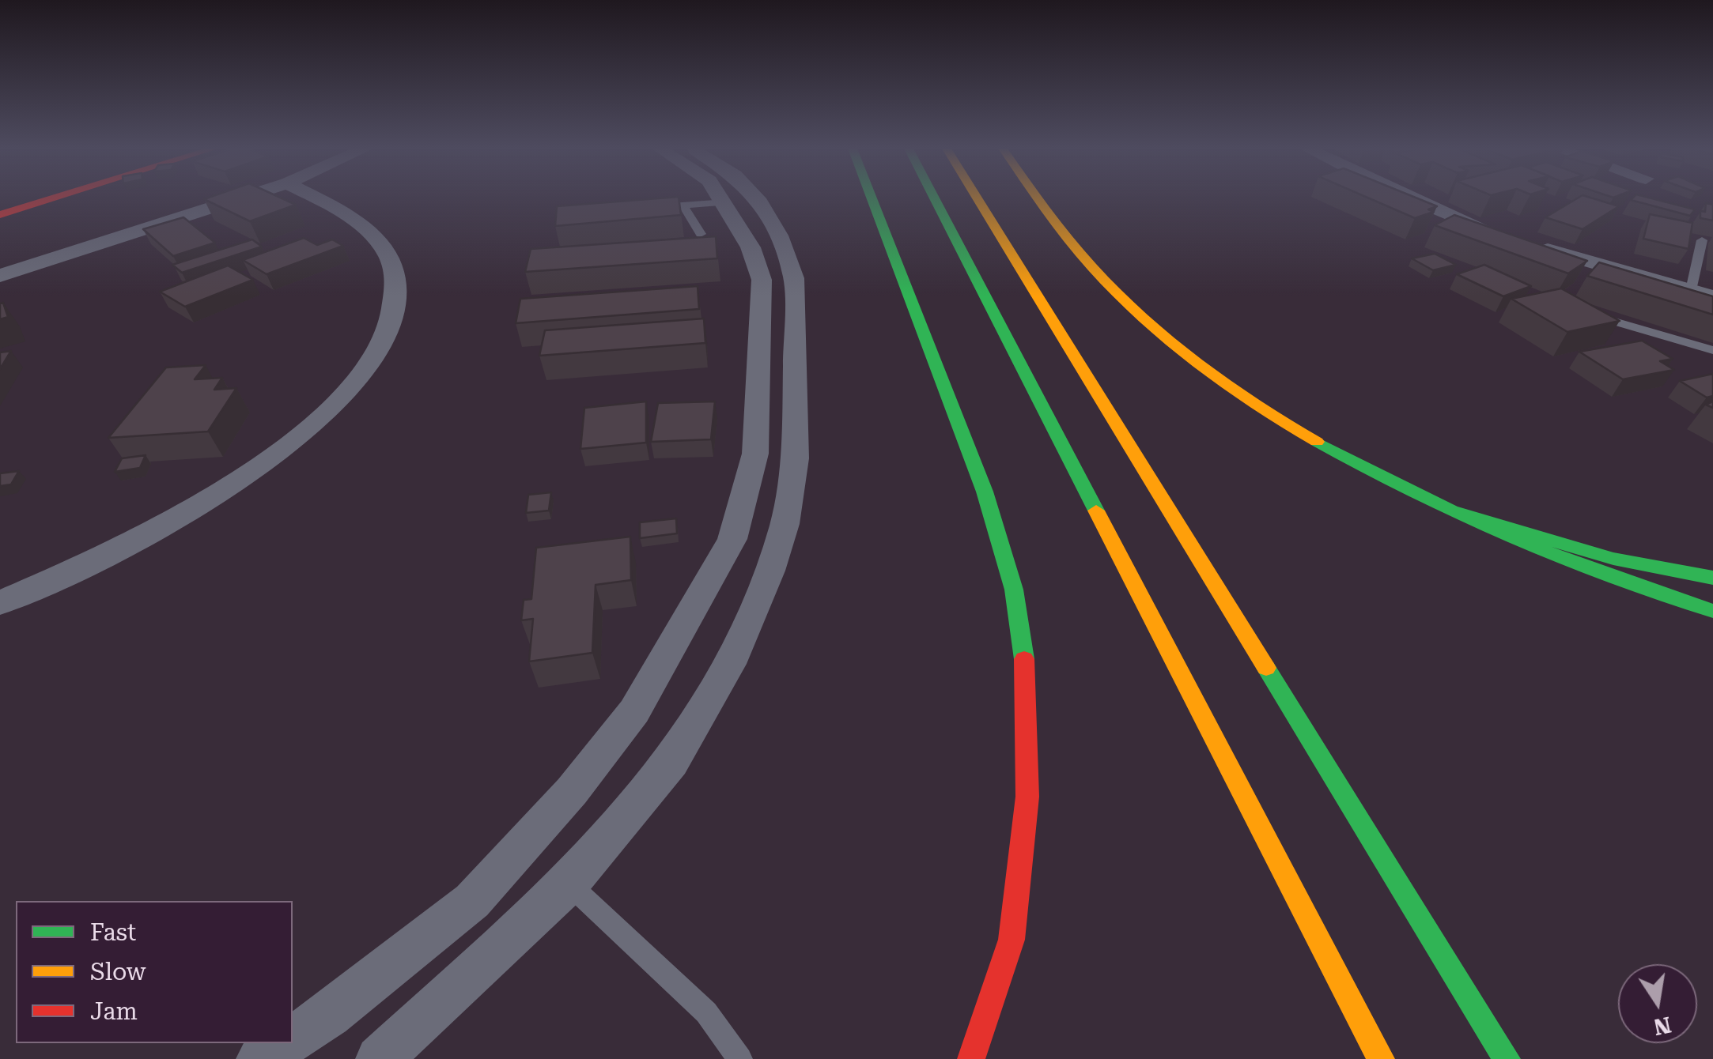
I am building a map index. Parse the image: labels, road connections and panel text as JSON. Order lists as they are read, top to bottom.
{
  "legend": ["Fast", "Slow", "Jam"],
  "north": "bottom"
}
